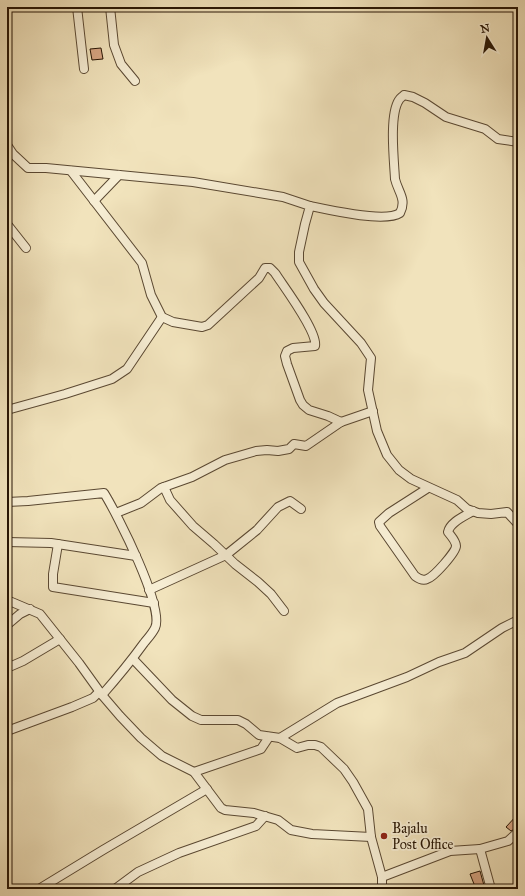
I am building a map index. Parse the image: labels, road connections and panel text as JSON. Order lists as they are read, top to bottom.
{
  "places": ["Bajalu Post Office"],
  "north": "top"
}
